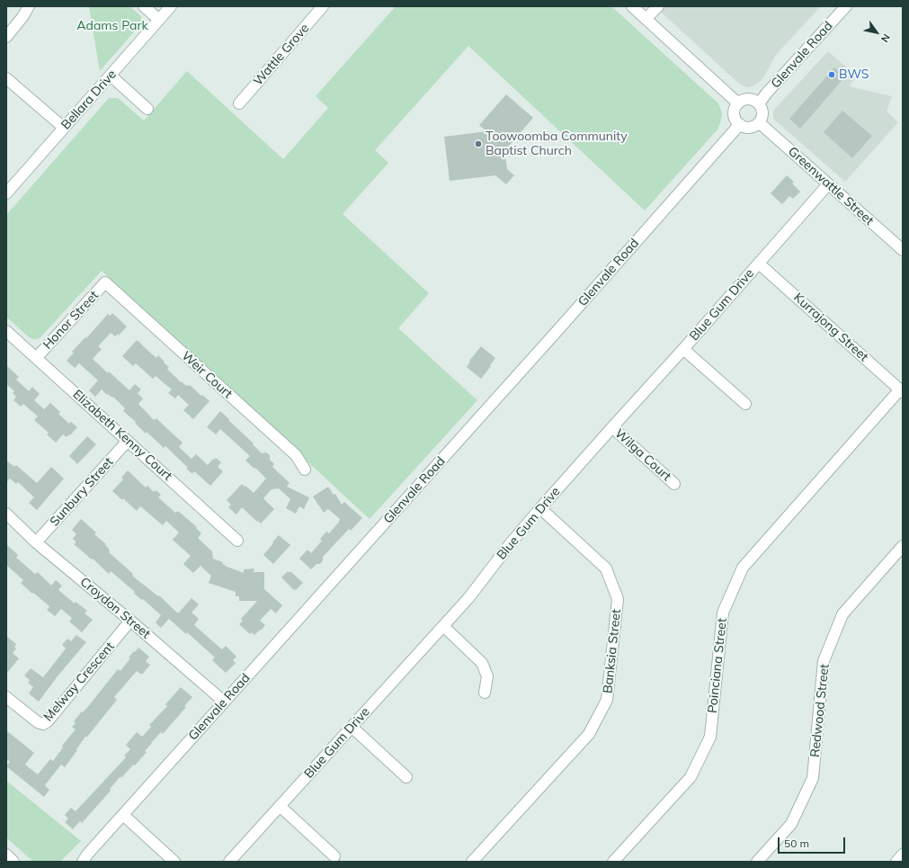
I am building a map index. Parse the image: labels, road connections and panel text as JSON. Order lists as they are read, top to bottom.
{
  "streets": {
    "street": [
      "Wattle Grove",
      "Glenvale Road",
      "Bellara Drive",
      "Greenwattle Street",
      "Blue Gum Drive",
      "Honor Street",
      "Kurrajong Street",
      "Weir Court",
      "Elizabeth Kenny Court",
      "Wilga Court",
      "Sunbury Street",
      "Croydon Street",
      "Banksia Street",
      "Poinciana Street",
      "Melway Crescent",
      "Redwood Street"
    ]
  },
  "crossings": [
    ["Glenvale Road", "Greenwattle Street"],
    ["Glenvale Road", "Croydon Street"],
    ["Greenwattle Street", "Blue Gum Drive"],
    ["Blue Gum Drive", "Kurrajong Street"],
    ["Blue Gum Drive", "Wilga Court"],
    ["Blue Gum Drive", "Banksia Street"],
    ["Honor Street", "Weir Court"],
    ["Honor Street", "Elizabeth Kenny Court"],
    ["Kurrajong Street", "Poinciana Street"],
    ["Elizabeth Kenny Court", "Sunbury Street"],
    ["Sunbury Street", "Croydon Street"],
    ["Croydon Street", "Melway Crescent"]
  ],
  "parks": ["Adams Park"],
  "places": ["BWS", "Toowoomba Community Baptist Church"],
  "scale_bar": "50 m",
  "north": "bottom right"
}
